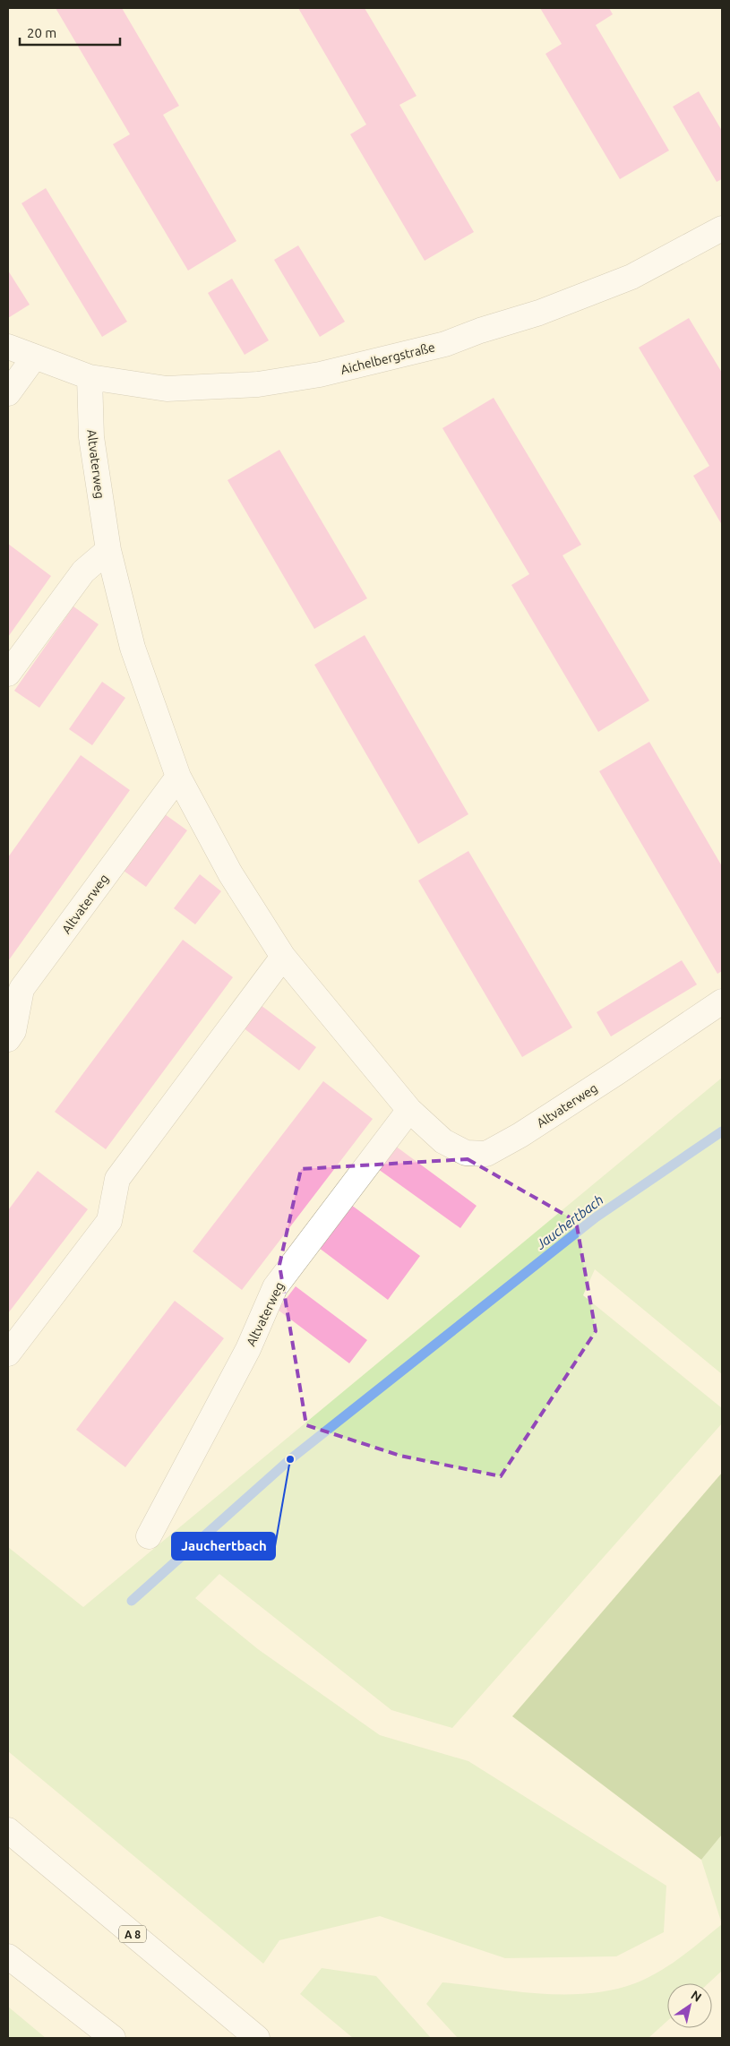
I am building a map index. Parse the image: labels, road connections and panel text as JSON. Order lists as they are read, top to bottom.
{
  "streets": {
    "main road": ["Aichelbergstraße", "Altvaterweg", "A 8"]
  },
  "crossings": [
    ["Aichelbergstraße", "Altvaterweg"]
  ],
  "water": ["Jauchertbach"],
  "places": ["Jauchertbach"],
  "scale_bar": "20 m",
  "north": "top right"
}
